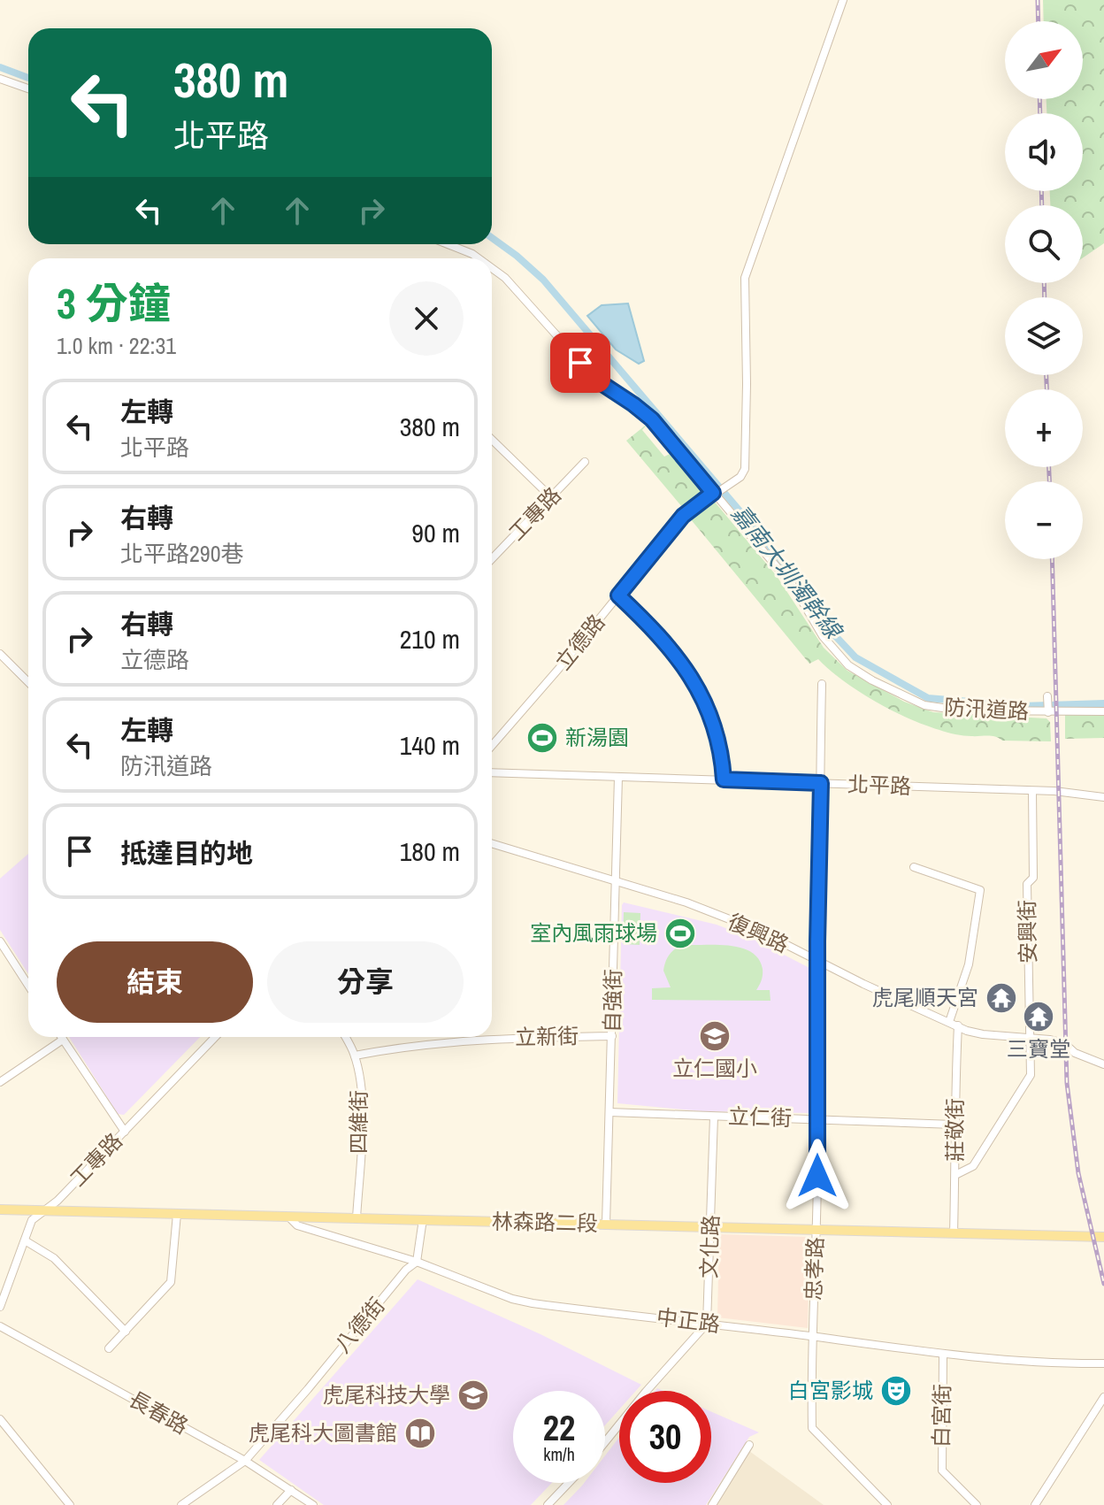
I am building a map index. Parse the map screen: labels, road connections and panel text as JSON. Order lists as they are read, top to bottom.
{
  "streets": {
    "main road": ["林森路二段"],
    "street": [
      "工專路",
      "立德路",
      "防汛道路",
      "北平路",
      "安興街",
      "復興路",
      "自強街",
      "立新街",
      "立仁街",
      "四維街",
      "莊敬街",
      "文化路",
      "忠孝路",
      "中正路",
      "八德街",
      "長春路",
      "白宮街"
    ]
  },
  "crossings": [
    ["工專路", "林森路二段"],
    ["立德路", "防汛道路"],
    ["北平路", "安興街"],
    ["北平路", "自強街"],
    ["北平路", "忠孝路"],
    ["安興街", "復興路"],
    ["安興街", "莊敬街"],
    ["復興路", "自強街"],
    ["復興路", "莊敬街"],
    ["復興路", "忠孝路"],
    ["自強街", "立新街"],
    ["自強街", "立仁街"],
    ["自強街", "林森路二段"],
    ["立新街", "四維街"],
    ["立仁街", "莊敬街"],
    ["立仁街", "文化路"],
    ["立仁街", "忠孝路"],
    ["四維街", "林森路二段"],
    ["莊敬街", "林森路二段"],
    ["林森路二段", "文化路"],
    ["林森路二段", "忠孝路"],
    ["林森路二段", "中正路"],
    ["文化路", "中正路"],
    ["忠孝路", "中正路"],
    ["中正路", "八德街"],
    ["中正路", "白宮街"],
    ["八德街", "長春路"]
  ],
  "water": ["嘉南大圳濁幹線"],
  "places": {
    "sports": ["新湯園", "室內風雨球場"],
    "temple": ["虎尾順天宮", "三寶堂"],
    "school or university": ["立仁國小", "虎尾科技大學"],
    "theatre": ["白宮影城"],
    "library": ["虎尾科大圖書館"]
  },
  "north": "top right",
  "page": {
    "map_buttons": ["+", "−"],
    "turn": ["380 m", "北平路"],
    "heading": ["3 分鐘", "1.0 km · 22:31"],
    "list": [
      {
        "name": "左轉",
        "note": "北平路",
        "value": "380 m"
      },
      {
        "name": "右轉",
        "note": "北平路290巷",
        "value": "90 m"
      },
      {
        "name": "右轉",
        "note": "立德路",
        "value": "210 m"
      },
      {
        "name": "左轉",
        "note": "防汛道路",
        "value": "140 m"
      },
      {
        "name": "抵達目的地",
        "value": "180 m"
      }
    ],
    "buttons": ["結束", "分享"],
    "speed": "22 km/h",
    "limit": "30"
  }
}
